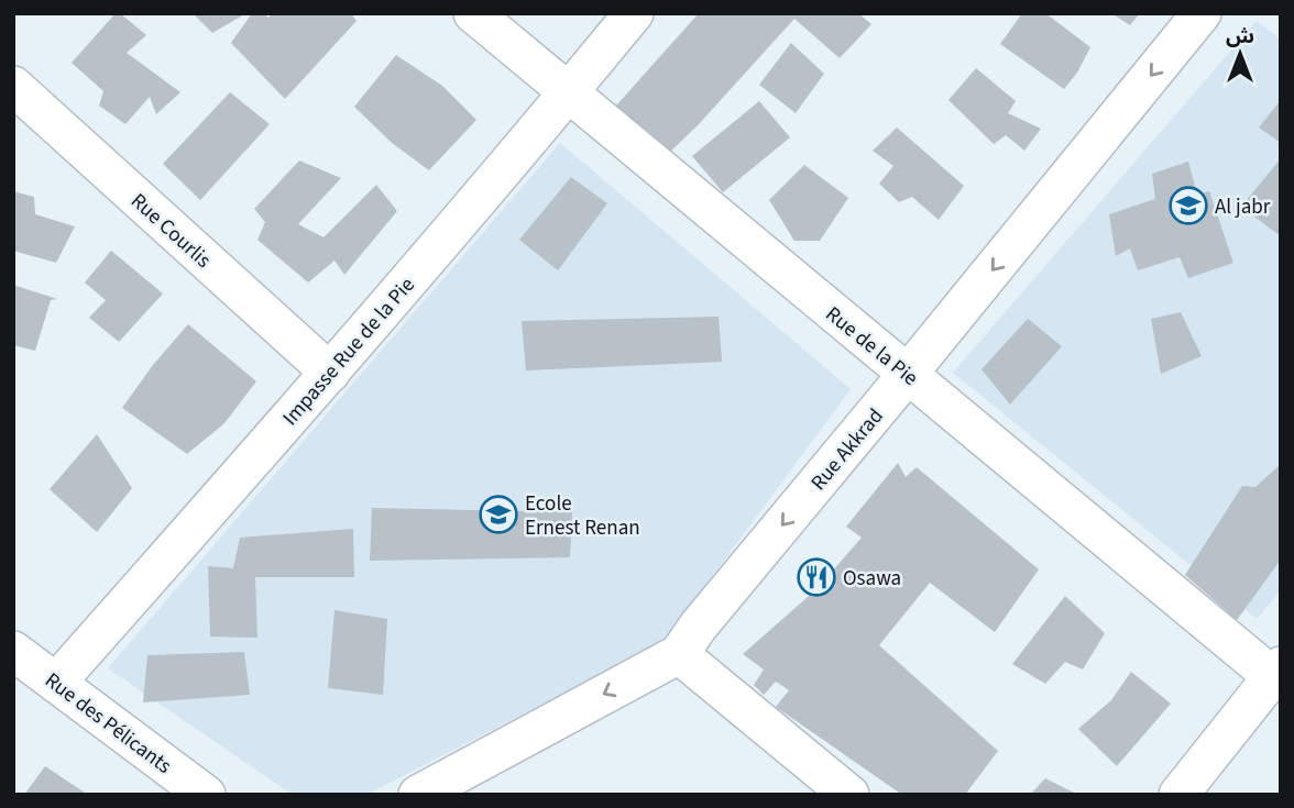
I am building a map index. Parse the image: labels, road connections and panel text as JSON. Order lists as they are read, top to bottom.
{
  "streets": {
    "street": [
      "Rue Courlis",
      "Rue de la Pie",
      "Impasse Rue de la Pie",
      "Rue Akkrad",
      "Rue des Pélicants"
    ]
  },
  "crossings": [
    ["Rue Courlis", "Impasse Rue de la Pie"],
    ["Rue de la Pie", "Impasse Rue de la Pie"],
    ["Rue de la Pie", "Rue Akkrad"],
    ["Impasse Rue de la Pie", "Rue des Pélicants"]
  ],
  "one_way": ["Rue Akkrad"],
  "places": {
    "school or university": ["Al jabr", "Ecole Ernest Renan"],
    "restaurant": ["Osawa"]
  },
  "north": "top"
}
